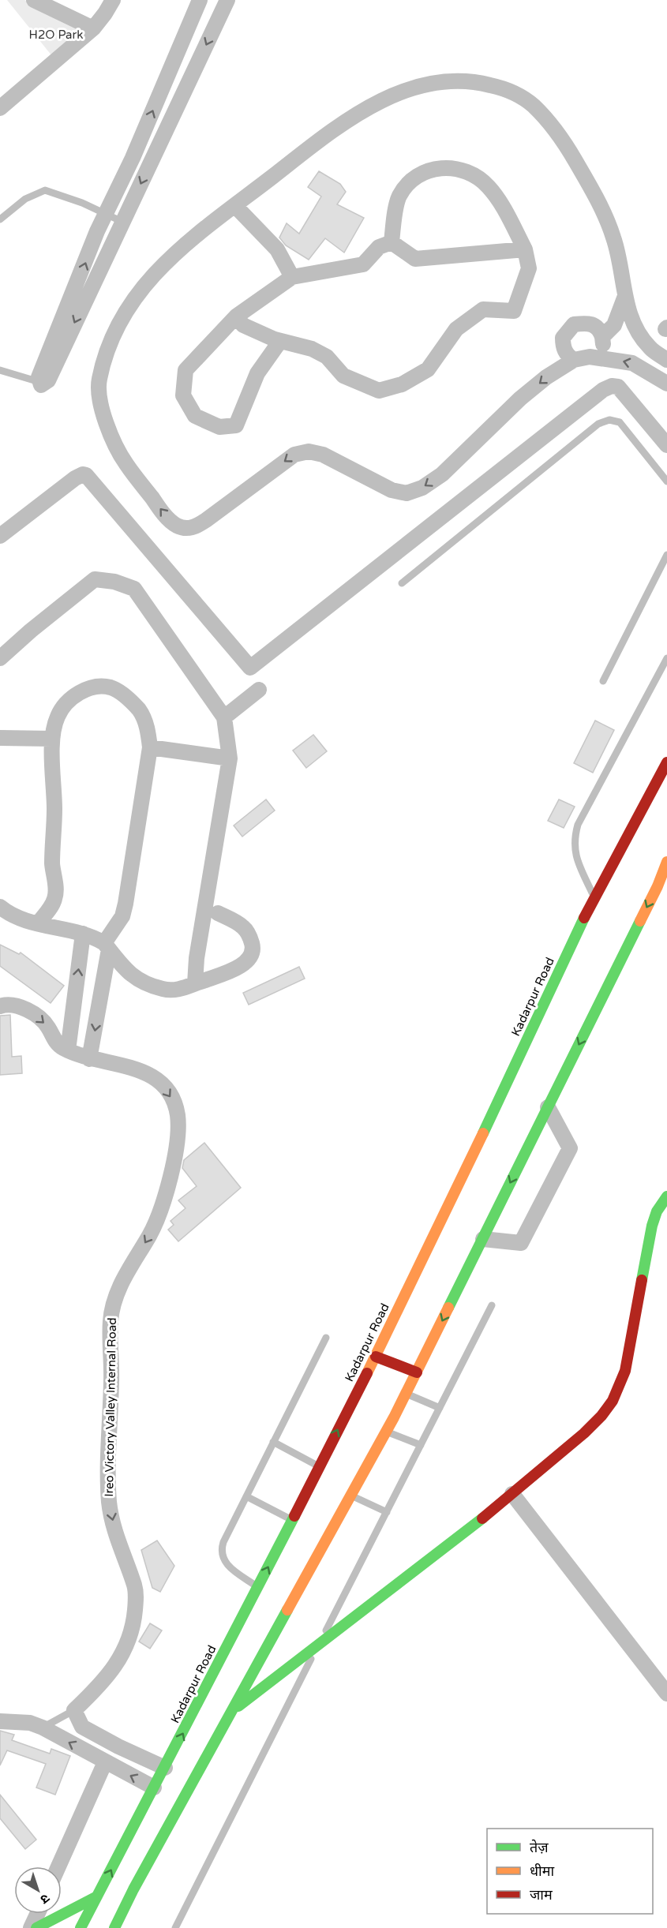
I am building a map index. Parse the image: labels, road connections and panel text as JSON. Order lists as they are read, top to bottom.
{
  "streets": {
    "street": ["Kadarpur Road", "Ireo Victory Valley Internal Road"]
  },
  "parks": ["H2O Park"],
  "legend": ["तेज़", "धीमा", "जाम"],
  "north": "bottom right"
}
